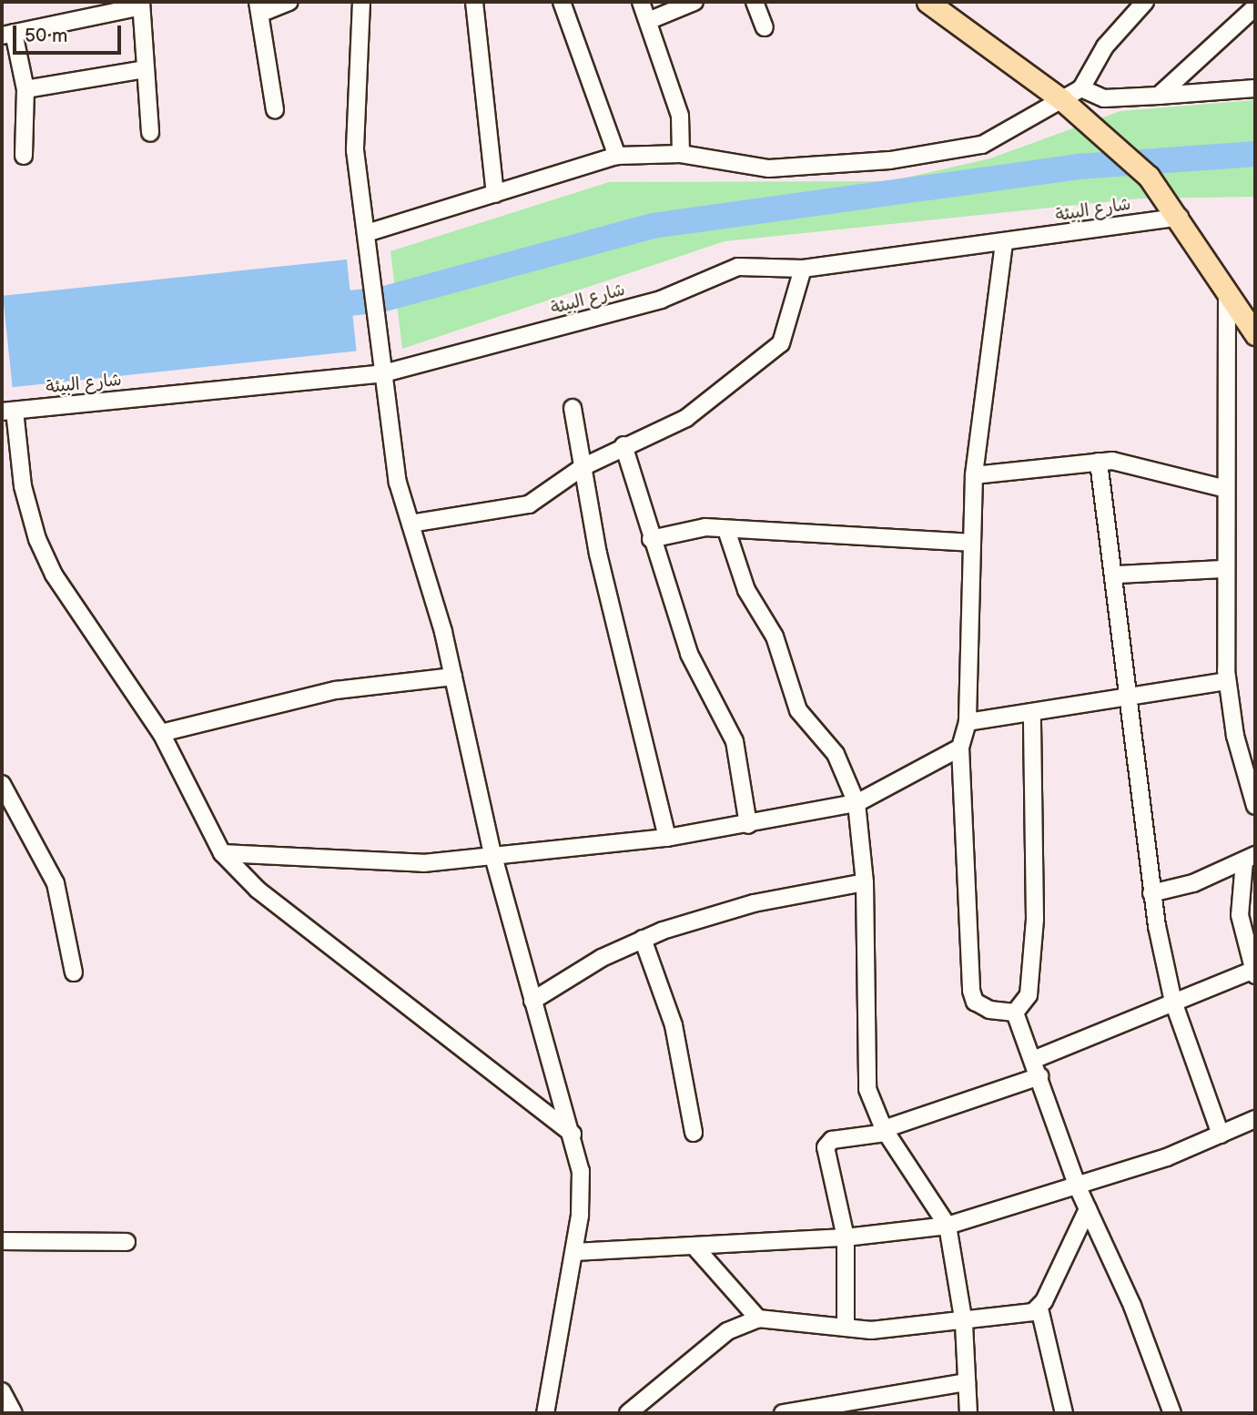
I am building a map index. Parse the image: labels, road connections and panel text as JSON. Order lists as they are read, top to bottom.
{
  "streets": {
    "street": ["شارع البيئة"]
  },
  "scale_bar": "50 m"
}
